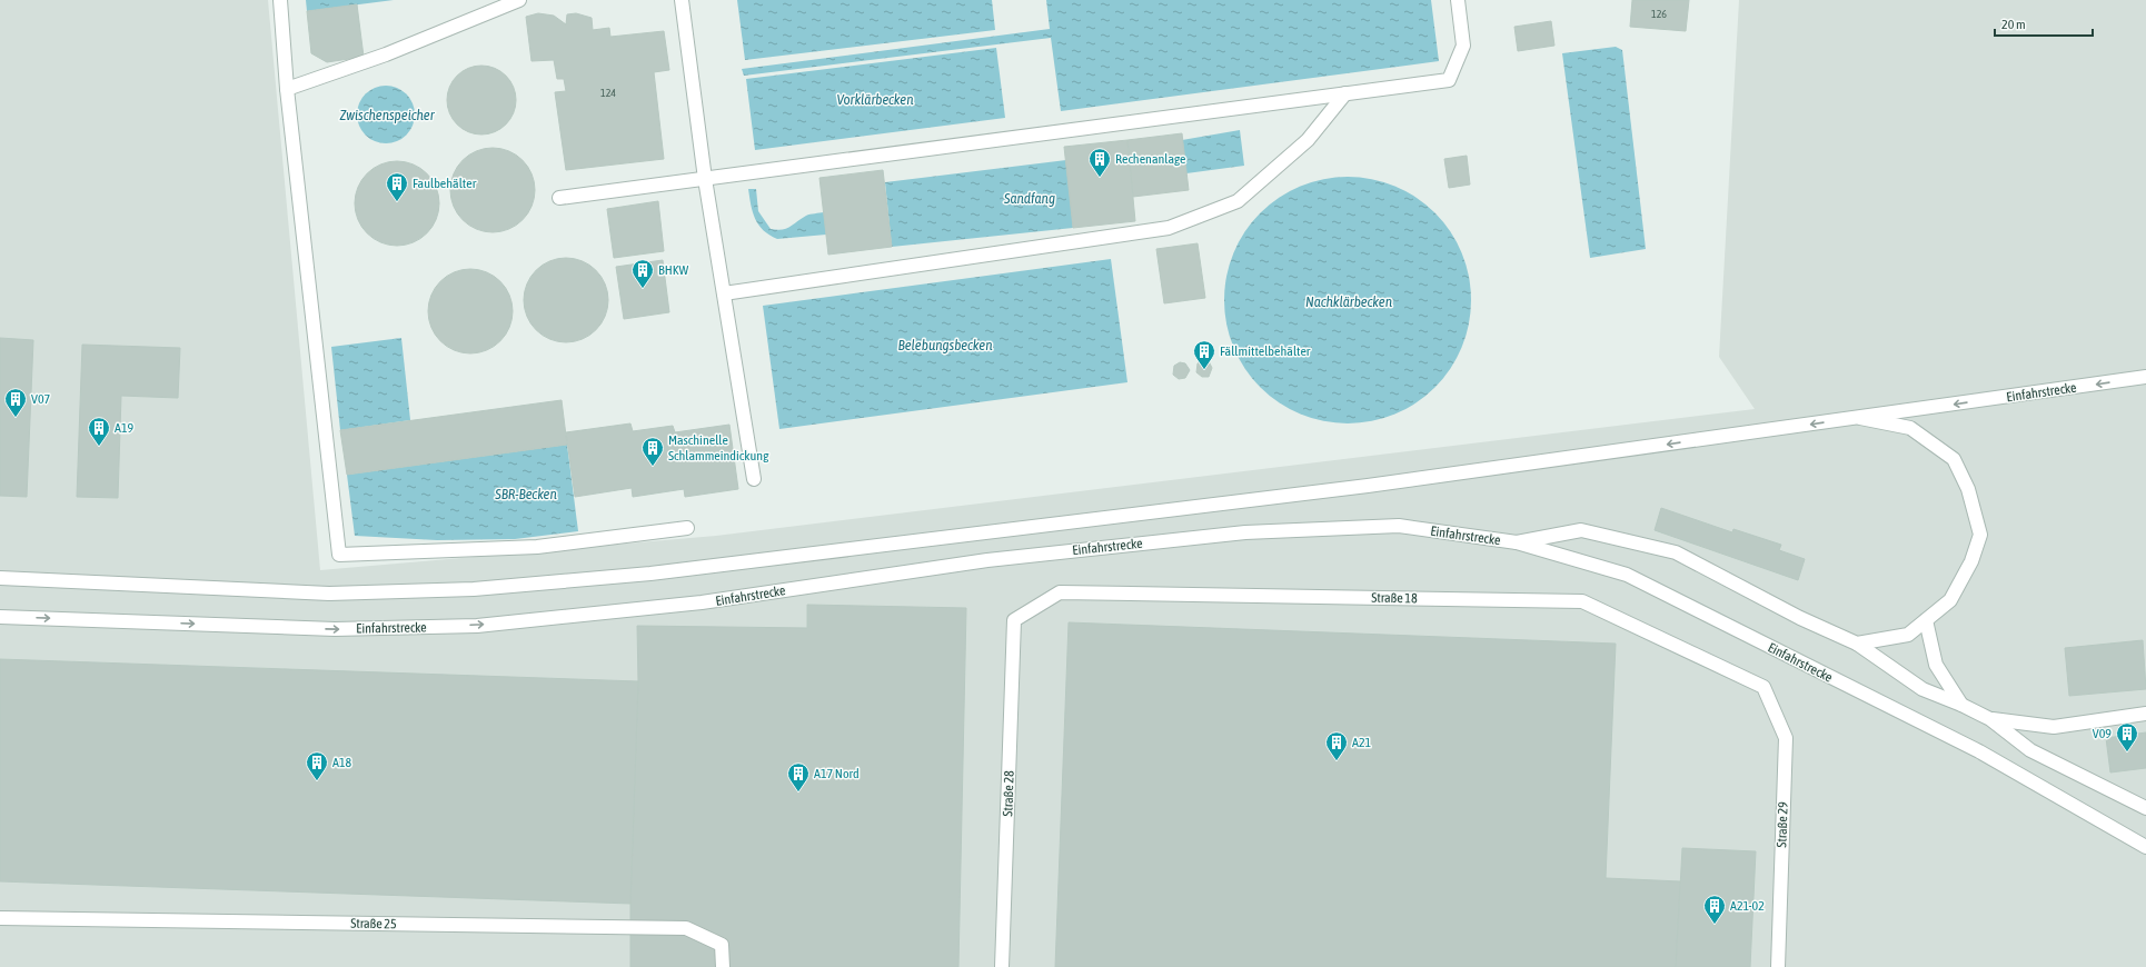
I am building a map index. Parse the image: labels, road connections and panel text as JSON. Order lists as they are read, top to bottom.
{
  "streets": {
    "street": [
      "Einfahrstrecke",
      "Straße 18",
      "Straße 28",
      "Straße 29",
      "Straße 25"
    ]
  },
  "crossings": [
    ["Straße 18", "Straße 28"],
    ["Straße 18", "Straße 29"]
  ],
  "water": [
    "Vorklärbecken",
    "Zwischenspeicher",
    "Sandfang",
    "Nachklärbecken",
    "Belebungsbecken",
    "SBR-Becken"
  ],
  "places": {
    "building": [
      "Rechenanlage",
      "Faulbehälter",
      "BHKW",
      "Fällmittelbehälter",
      "V07",
      "A19",
      "Maschinelle Schlammeindickung",
      "V09",
      "A21",
      "A18",
      "A17 Nord",
      "A21-02"
    ]
  },
  "house_numbers": ["126", "124"],
  "scale_bar": "20 m"
}
